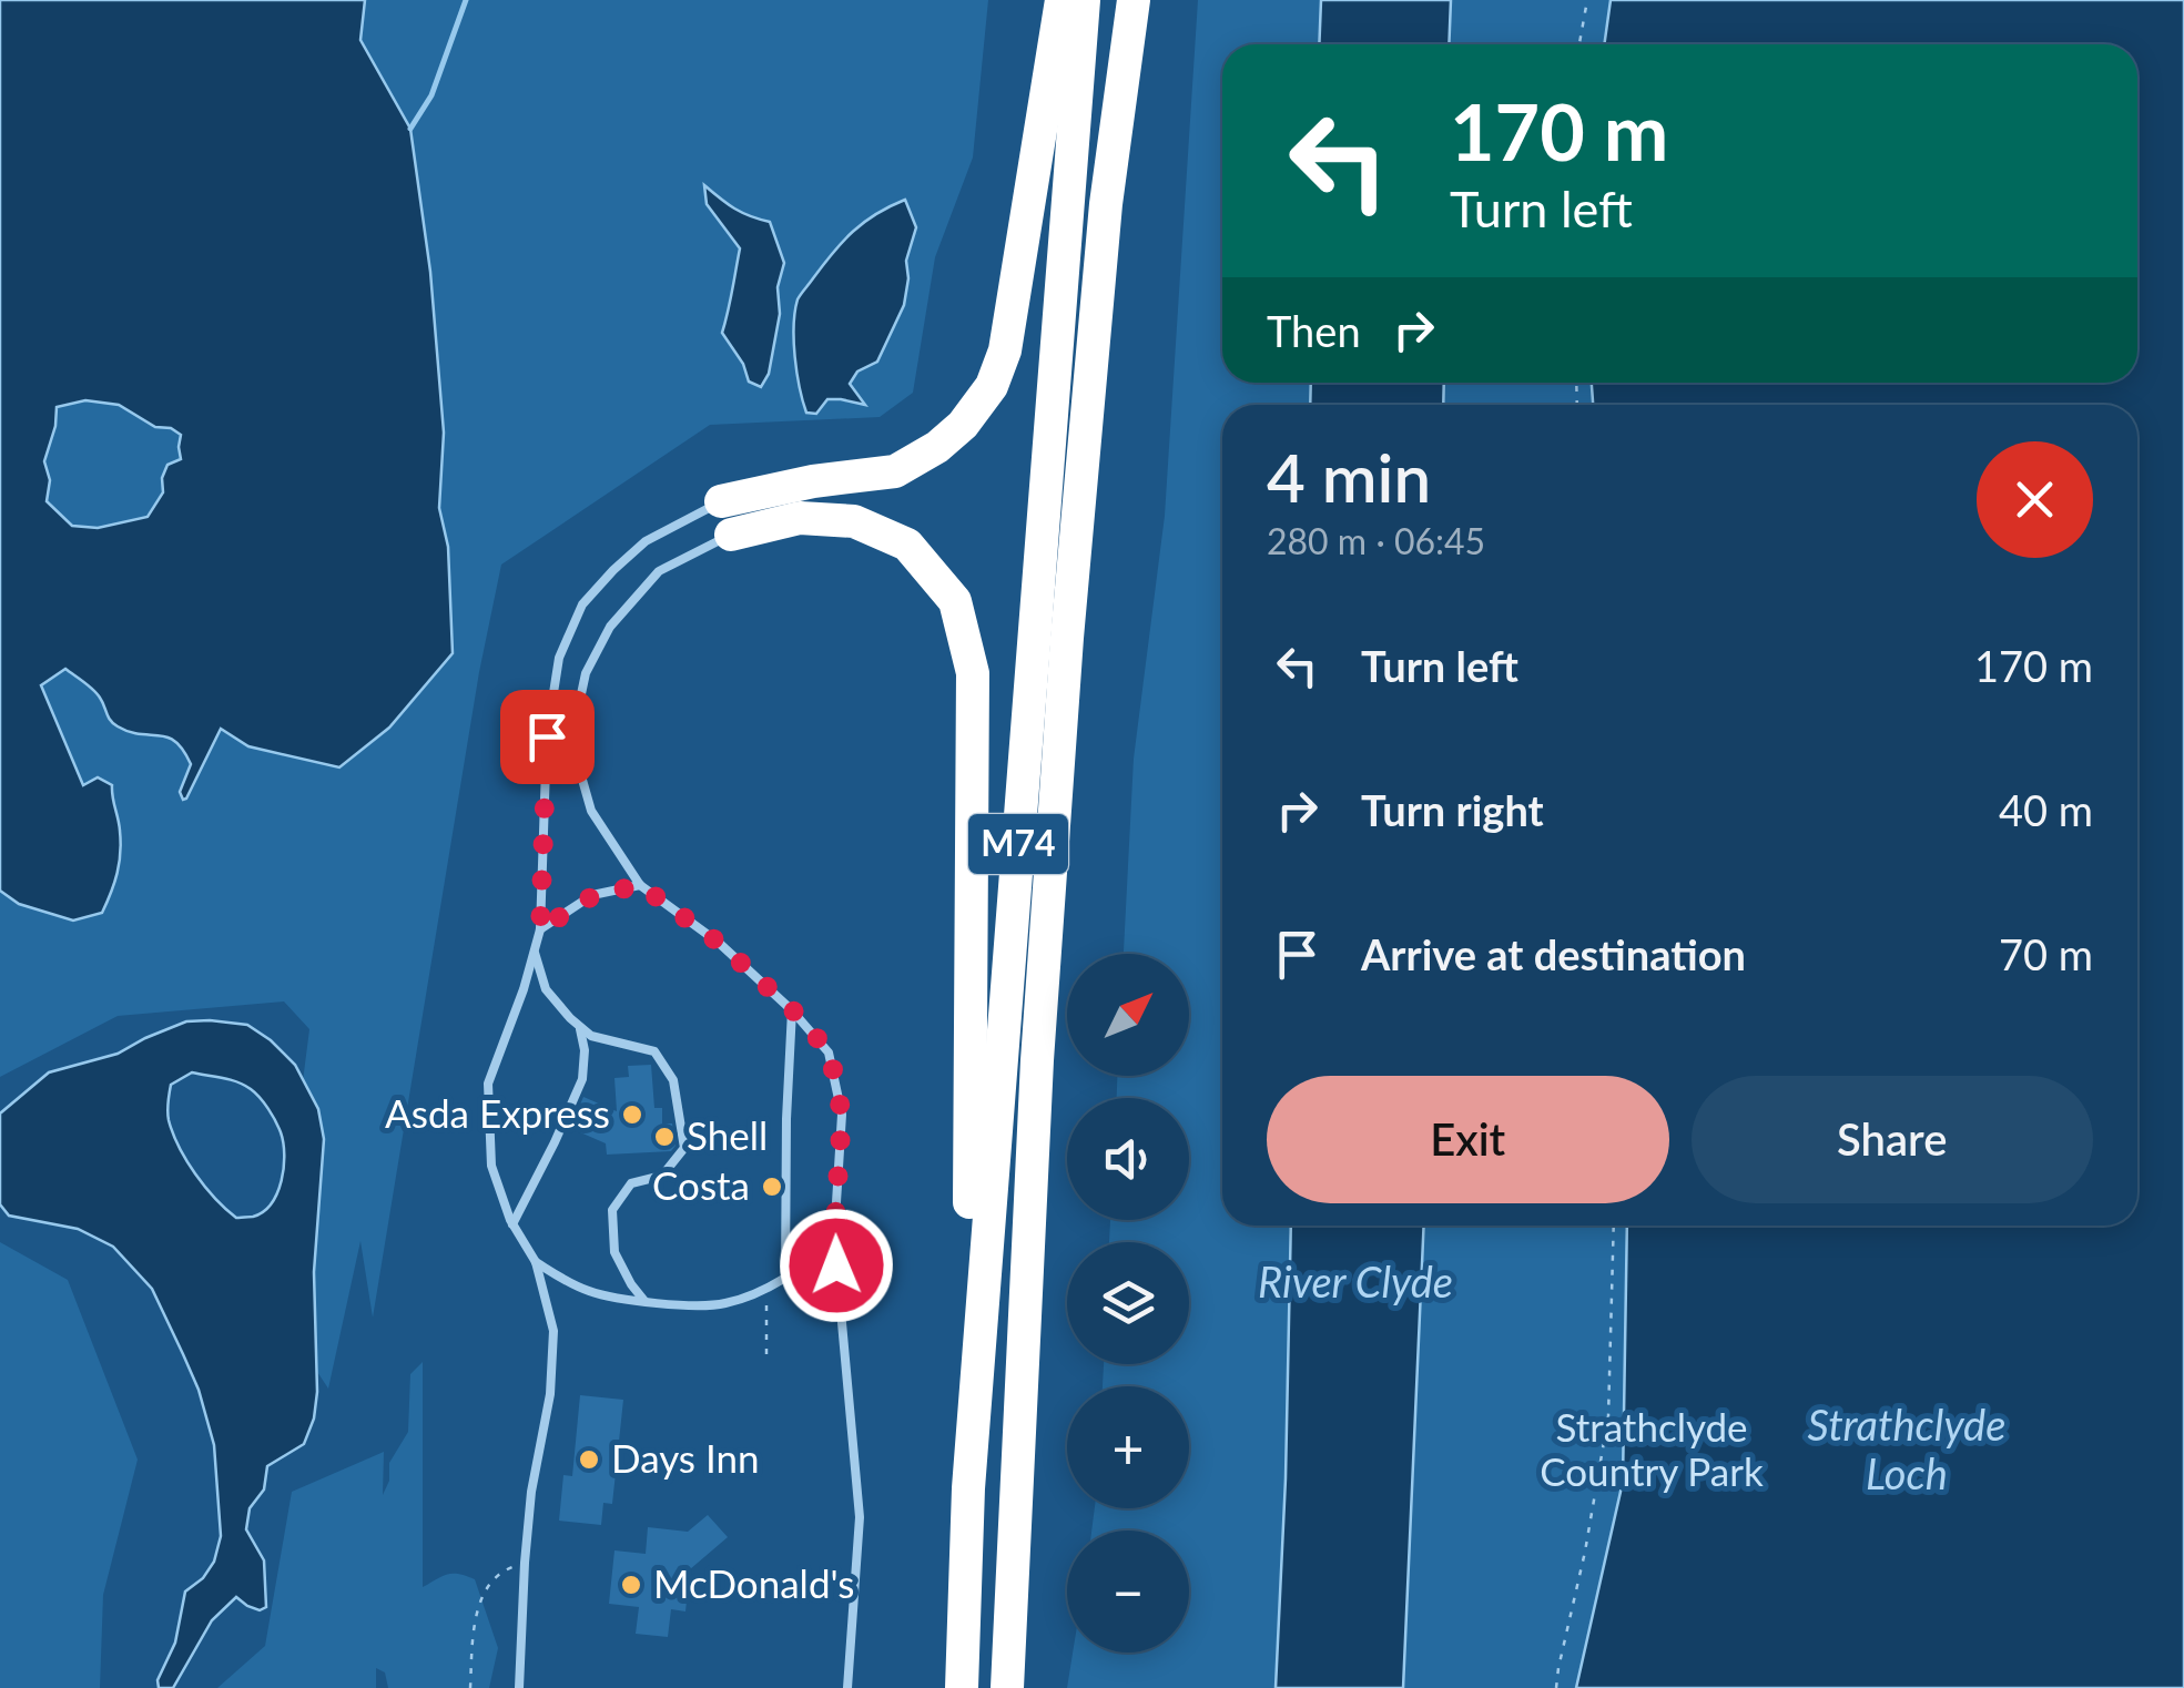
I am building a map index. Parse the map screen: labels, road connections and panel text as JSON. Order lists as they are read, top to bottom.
{
  "streets": {
    "highway": ["M74"]
  },
  "water": ["River Clyde", "Strathclyde Loch"],
  "parks": ["Strathclyde Country Park"],
  "places": [
    "Asda Express",
    "Shell",
    "Costa",
    "Days Inn",
    "McDonald's"
  ],
  "north": "top right",
  "page": {
    "turn": ["170 m", "Turn left"],
    "then": "Then",
    "heading": ["4 min", "280 m · 06:45"],
    "list": [
      {
        "name": "Turn left",
        "value": "170 m"
      },
      {
        "name": "Turn right",
        "value": "40 m"
      },
      {
        "name": "Arrive at destination",
        "value": "70 m"
      }
    ],
    "map_buttons": ["+", "−"],
    "buttons": ["Exit", "Share"]
  }
}
